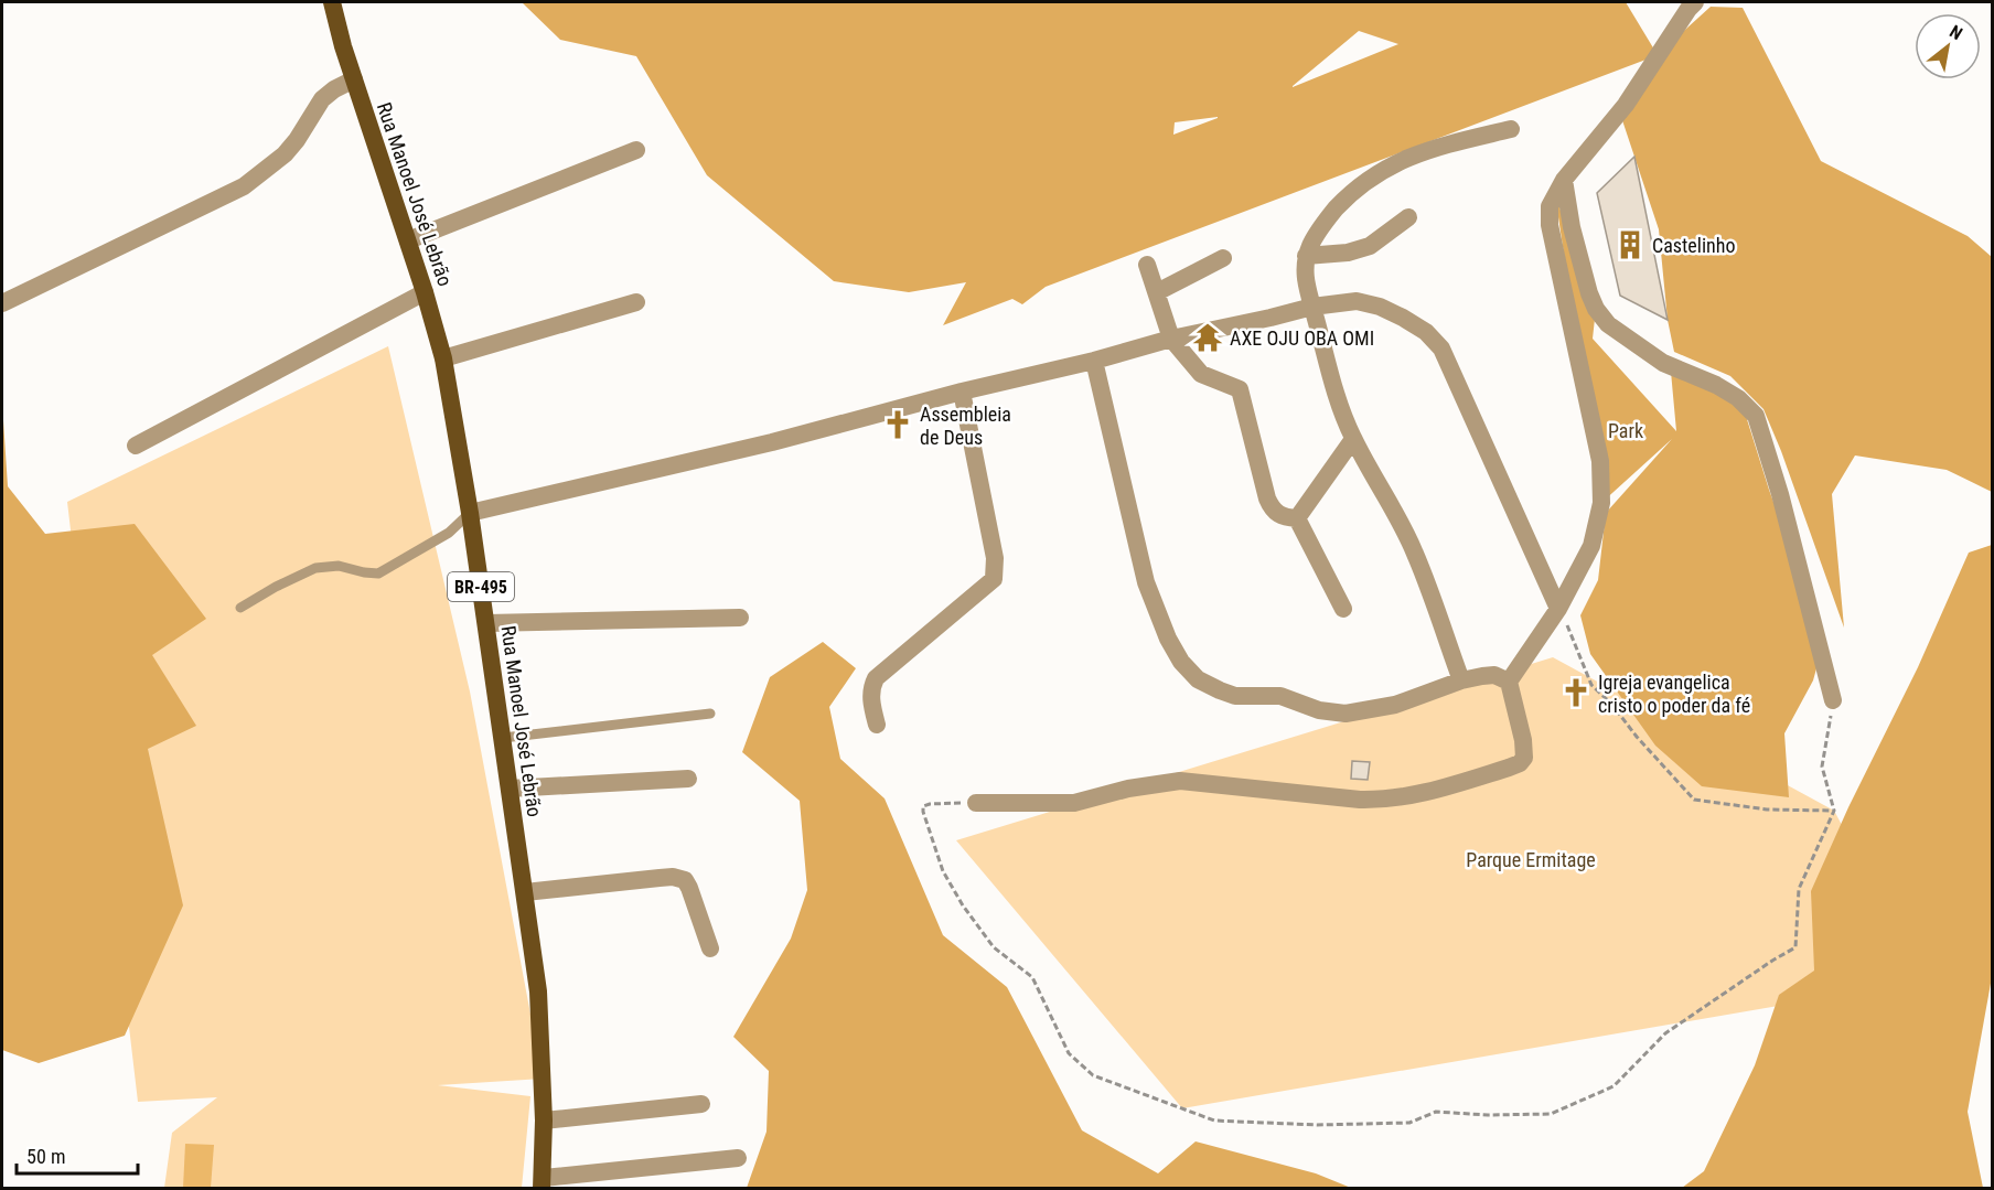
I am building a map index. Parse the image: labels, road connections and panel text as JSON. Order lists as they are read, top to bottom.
{
  "streets": {
    "main road": ["Rua Manoel José Lebrão", "BR-495"]
  },
  "parks": ["Park", "Parque Ermitage"],
  "places": {
    "building": ["Castelinho"],
    "temple": ["AXE OJU OBA OMI"],
    "church": ["Assembleia de Deus", "Igreja evangelica cristo o poder da fé"]
  },
  "scale_bar": "50 m",
  "north": "top right"
}
